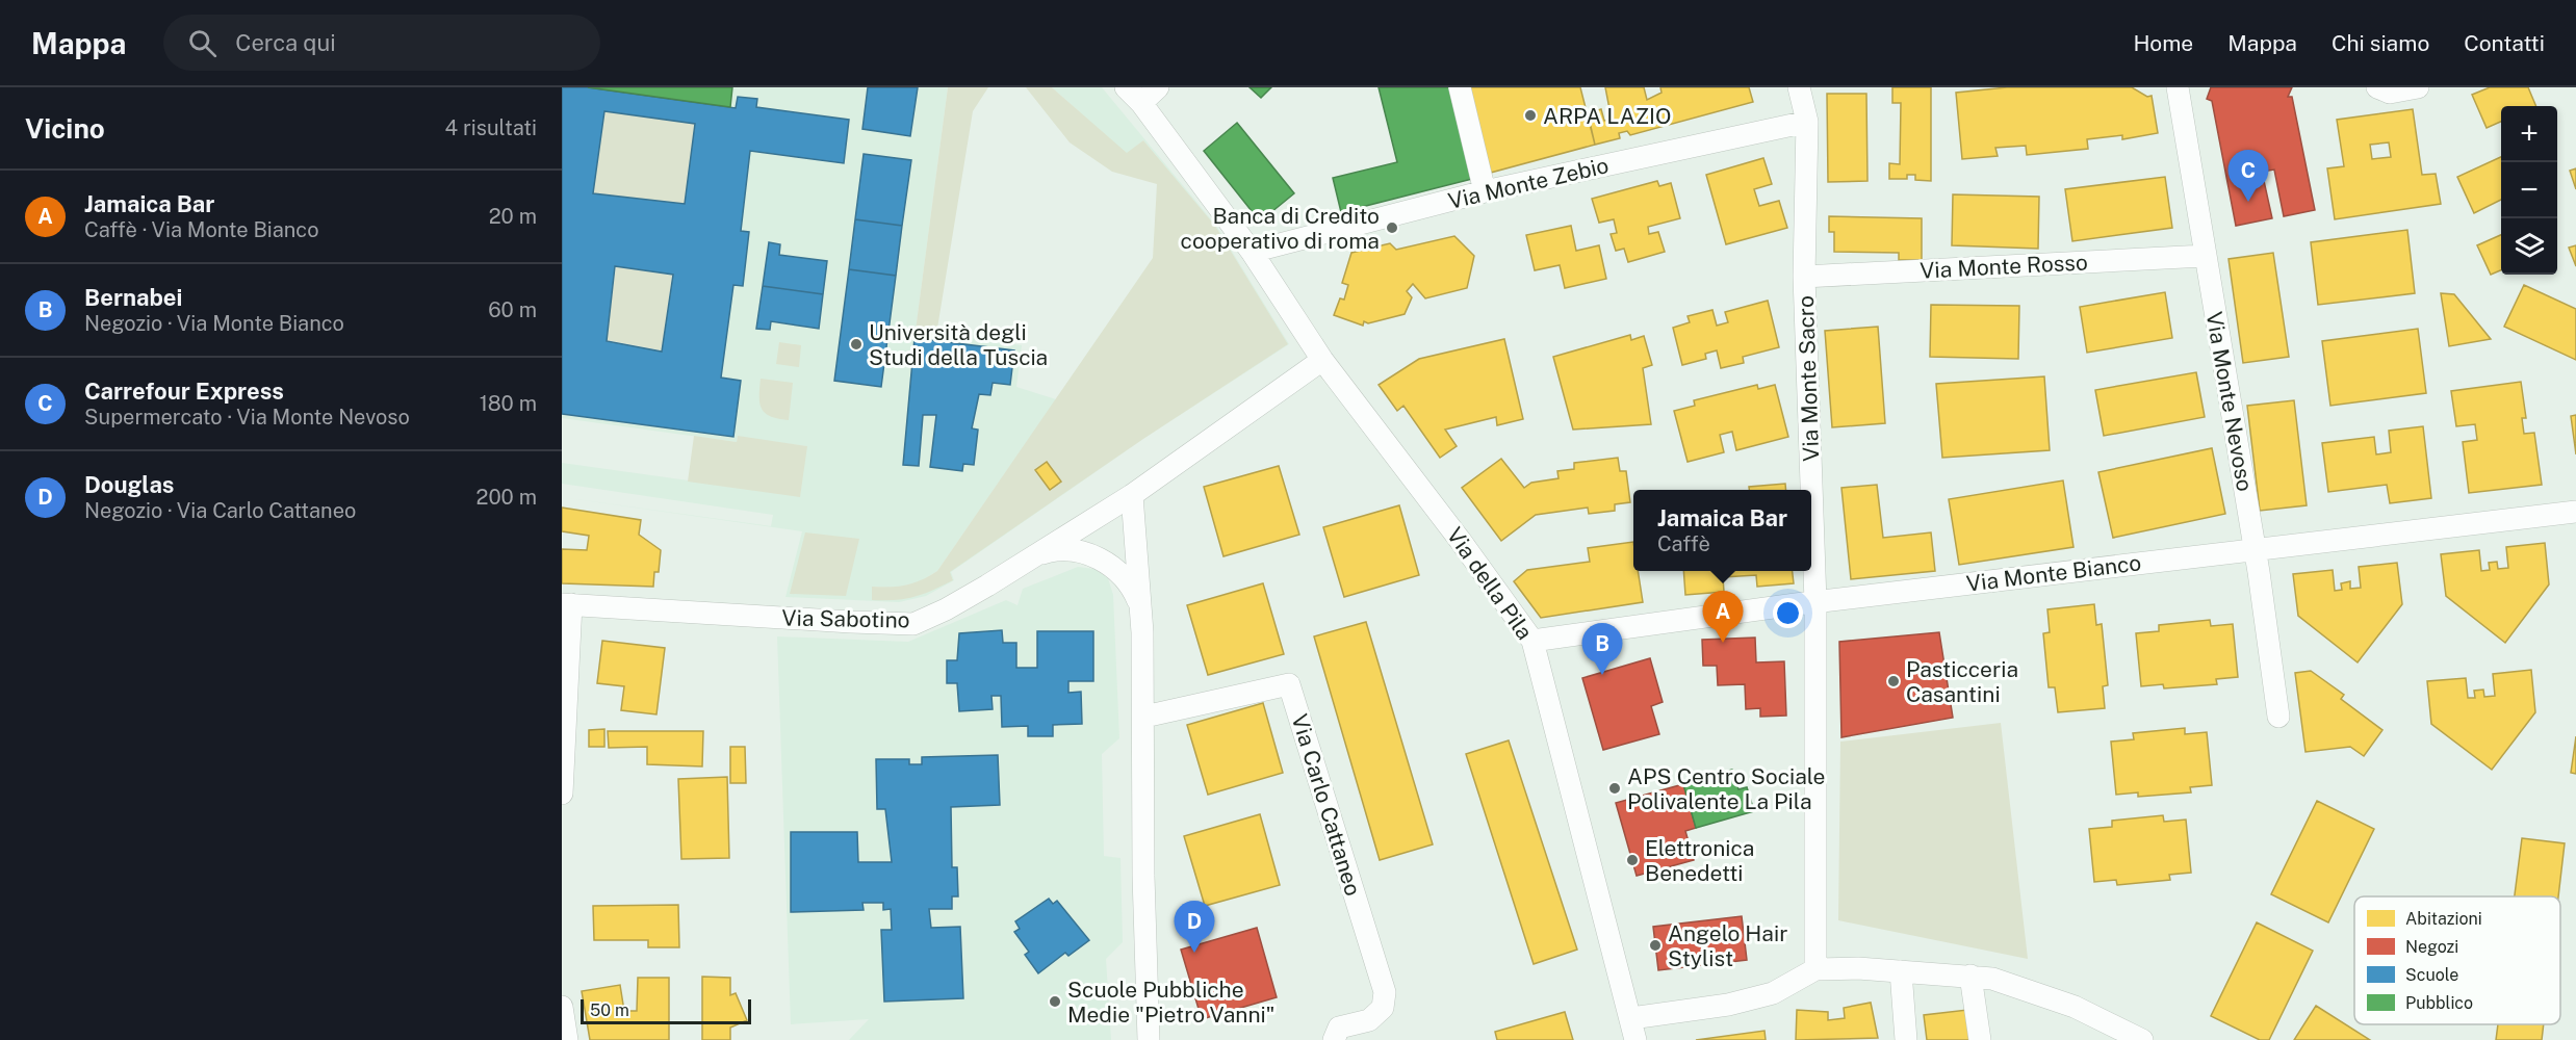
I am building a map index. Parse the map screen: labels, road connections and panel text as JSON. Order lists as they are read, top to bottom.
{
  "streets": {
    "street": [
      "Via Monte Zebio",
      "Via Monte Rosso",
      "Via Monte Sacro",
      "Via Monte Nevoso",
      "Via Monte Bianco",
      "Via della Pila",
      "Via Sabotino",
      "Via Carlo Cattaneo"
    ]
  },
  "crossings": [
    ["Via Monte Zebio", "Via Monte Sacro"],
    ["Via Monte Zebio", "Via della Pila"],
    ["Via Monte Rosso", "Via Monte Sacro"],
    ["Via Monte Rosso", "Via Monte Nevoso"],
    ["Via Monte Sacro", "Via Monte Bianco"],
    ["Via Monte Nevoso", "Via Monte Bianco"],
    ["Via Monte Bianco", "Via della Pila"]
  ],
  "places": [
    "ARPA LAZIO",
    "Banca di Credito cooperativo di roma",
    "Università degli Studi della Tuscia",
    "Pasticceria Casantini",
    "APS Centro Sociale Polivalente La Pila",
    "Elettronica Benedetti",
    "Angelo Hair Stylist",
    "Scuole Pubbliche Medie \"Pietro Vanni\""
  ],
  "legend": [
    "Abitazioni",
    "Negozi",
    "Scuole",
    "Pubblico"
  ],
  "scale_bar": "50 m",
  "page": {
    "header": "Mappa",
    "search": "Cerca qui",
    "nav": [
      "Home",
      "Mappa",
      "Chi siamo",
      "Contatti"
    ],
    "heading": ["Vicino", "4 risultati"],
    "map_buttons": ["+", "−"],
    "pins": [
      "C",
      "A",
      "B",
      "D"
    ],
    "list": [
      {
        "mark": "A",
        "name": "Jamaica Bar",
        "note": "Caffè · Via Monte Bianco",
        "value": "20 m"
      },
      {
        "mark": "B",
        "name": "Bernabei",
        "note": "Negozio · Via Monte Bianco",
        "value": "60 m"
      },
      {
        "mark": "C",
        "name": "Carrefour Express",
        "note": "Supermercato · Via Monte Nevoso",
        "value": "180 m"
      },
      {
        "mark": "D",
        "name": "Douglas",
        "note": "Negozio · Via Carlo Cattaneo",
        "value": "200 m"
      }
    ],
    "popup": ["Jamaica Bar", "Caffè"],
    "scale": "50 m"
  }
}
